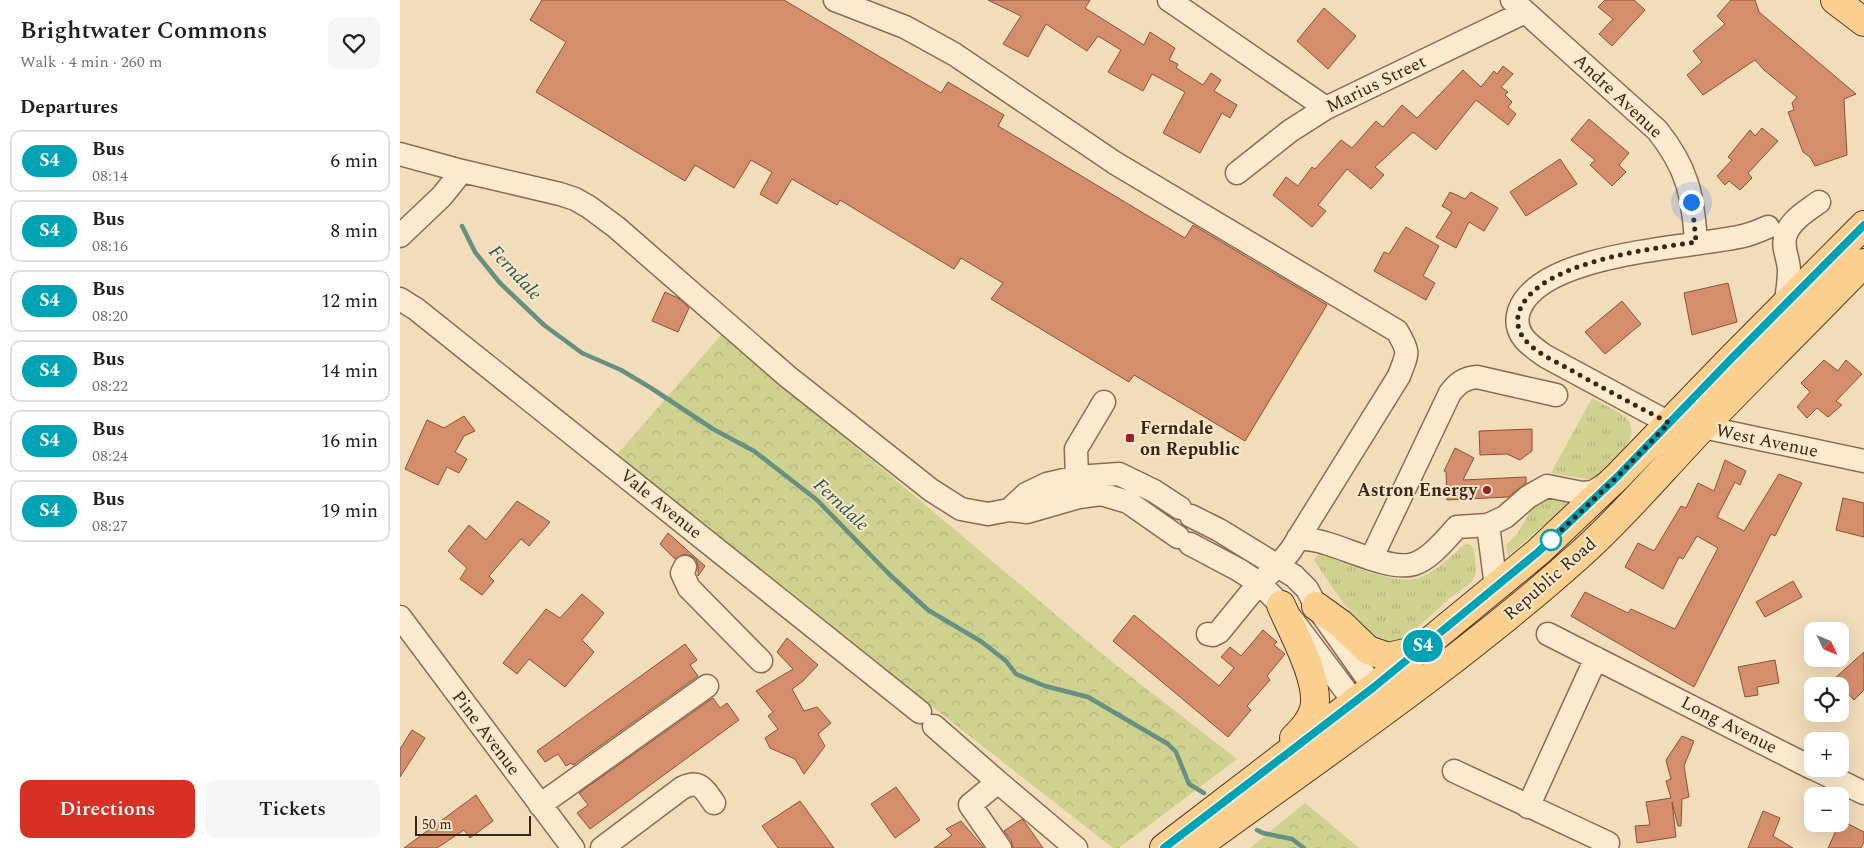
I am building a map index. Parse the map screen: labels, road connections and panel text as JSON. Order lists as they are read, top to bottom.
{
  "streets": {
    "main road": ["Republic Road"],
    "street": [
      "Marius Street",
      "Andre Avenue",
      "West Avenue",
      "Vale Avenue",
      "Long Avenue",
      "Pine Avenue"
    ]
  },
  "crossings": [
    ["Marius Street", "Andre Avenue"],
    ["Andre Avenue", "West Avenue"],
    ["West Avenue", "Republic Road"]
  ],
  "water": ["Ferndale"],
  "places": {
    "transit": ["Ferndale on Republic"],
    "other": ["Astron Energy"]
  },
  "lines": ["bus line S4"],
  "scale_bar": "50 m",
  "north": "bottom right",
  "page": {
    "heading": [
      ["Brightwater Commons", "Walk · 4 min · 260 m"],
      "Departures"
    ],
    "on_map": "S4",
    "list": [
      {
        "mark": "S4",
        "name": "Bus",
        "note": "08:14",
        "value": "6 min"
      },
      {
        "mark": "S4",
        "name": "Bus",
        "note": "08:16",
        "value": "8 min"
      },
      {
        "mark": "S4",
        "name": "Bus",
        "note": "08:20",
        "value": "12 min"
      },
      {
        "mark": "S4",
        "name": "Bus",
        "note": "08:22",
        "value": "14 min"
      },
      {
        "mark": "S4",
        "name": "Bus",
        "note": "08:24",
        "value": "16 min"
      },
      {
        "mark": "S4",
        "name": "Bus",
        "note": "08:27",
        "value": "19 min"
      }
    ],
    "map_buttons": ["+", "−"],
    "buttons": ["Directions", "Tickets"],
    "scale": "50 m"
  }
}
